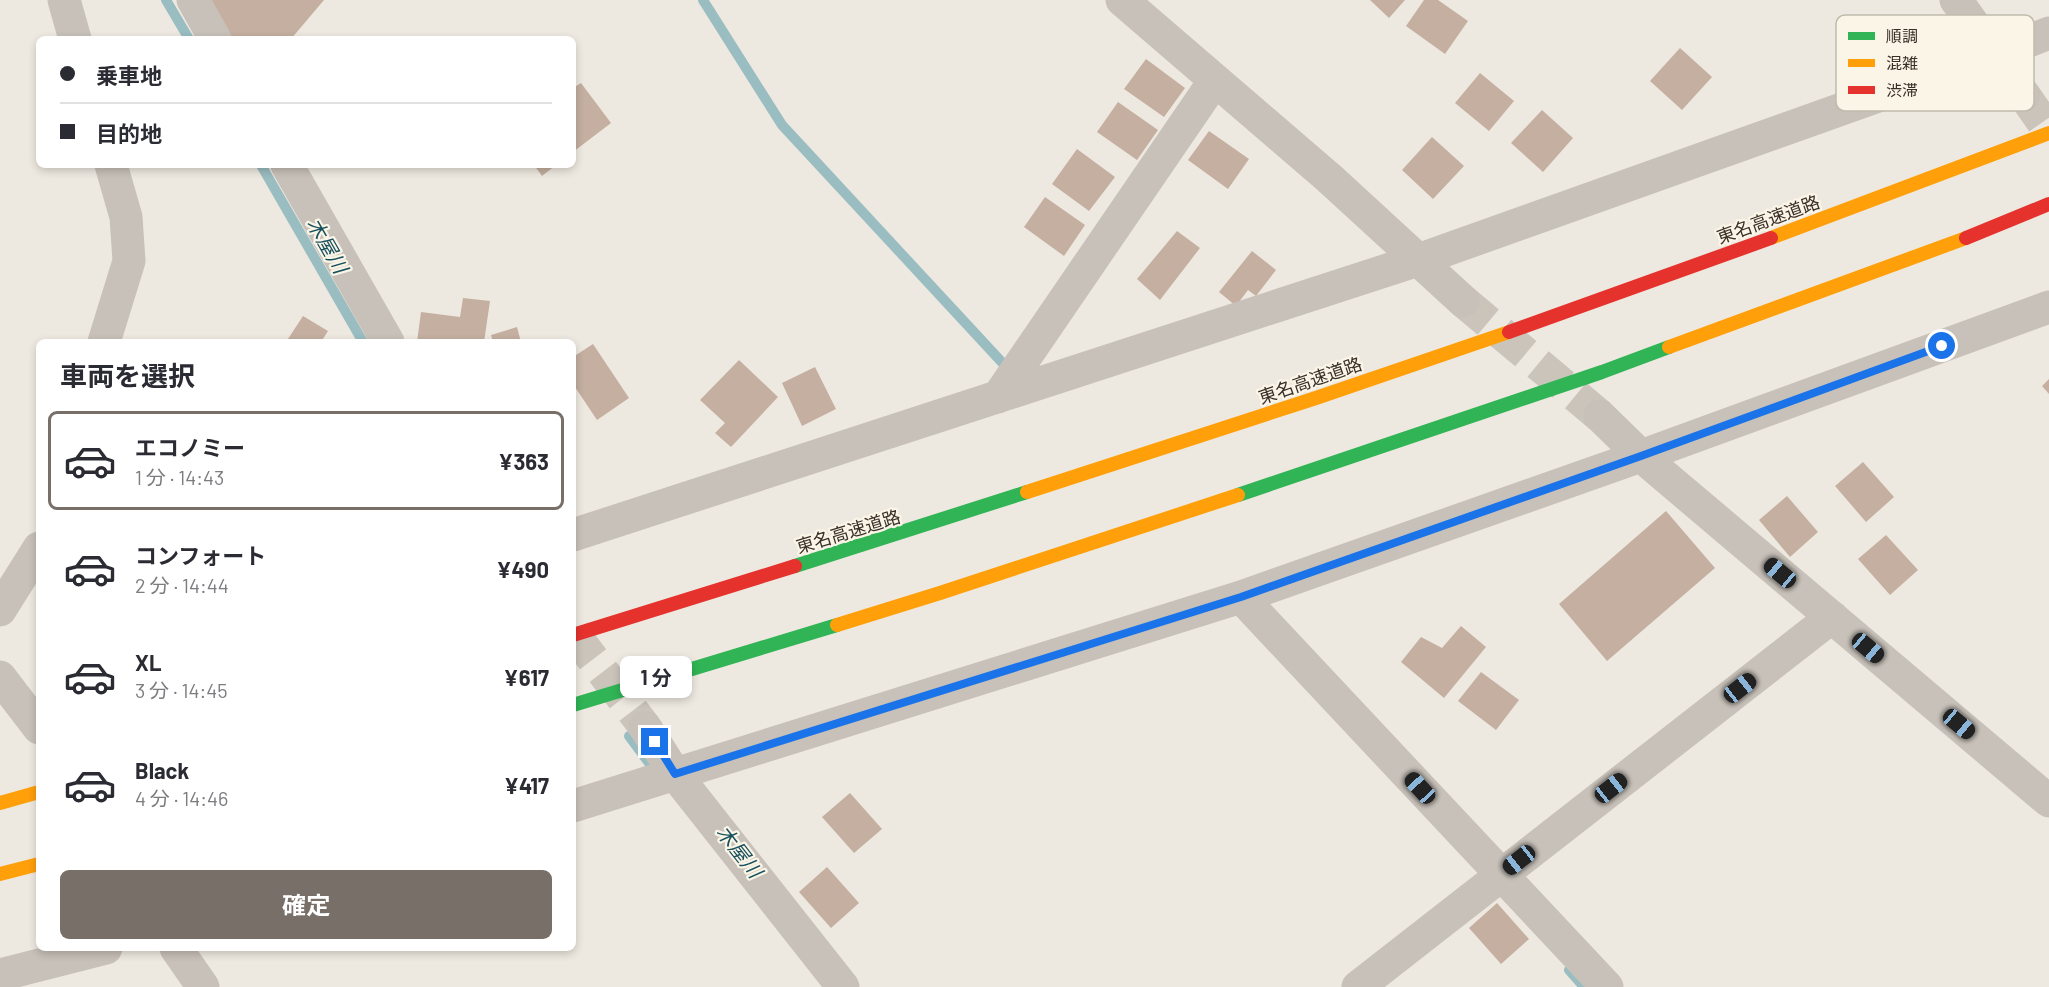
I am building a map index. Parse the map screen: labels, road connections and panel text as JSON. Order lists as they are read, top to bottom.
{
  "streets": {
    "highway": ["東名高速道路"]
  },
  "water": ["木屋川"],
  "legend": ["順調", "混雑", "渋滞"],
  "page": {
    "banner": ["乗車地", "目的地"],
    "heading": "車両を選択",
    "list": [
      {
        "name": "エコノミー",
        "note": "1 分 · 14:43",
        "value": "¥363"
      },
      {
        "name": "コンフォート",
        "note": "2 分 · 14:44",
        "value": "¥490"
      },
      {
        "name": "XL",
        "note": "3 分 · 14:45",
        "value": "¥617"
      },
      {
        "name": "Black",
        "note": "4 分 · 14:46",
        "value": "¥417"
      }
    ],
    "bubble": "1 分",
    "buttons": "確定"
  }
}
